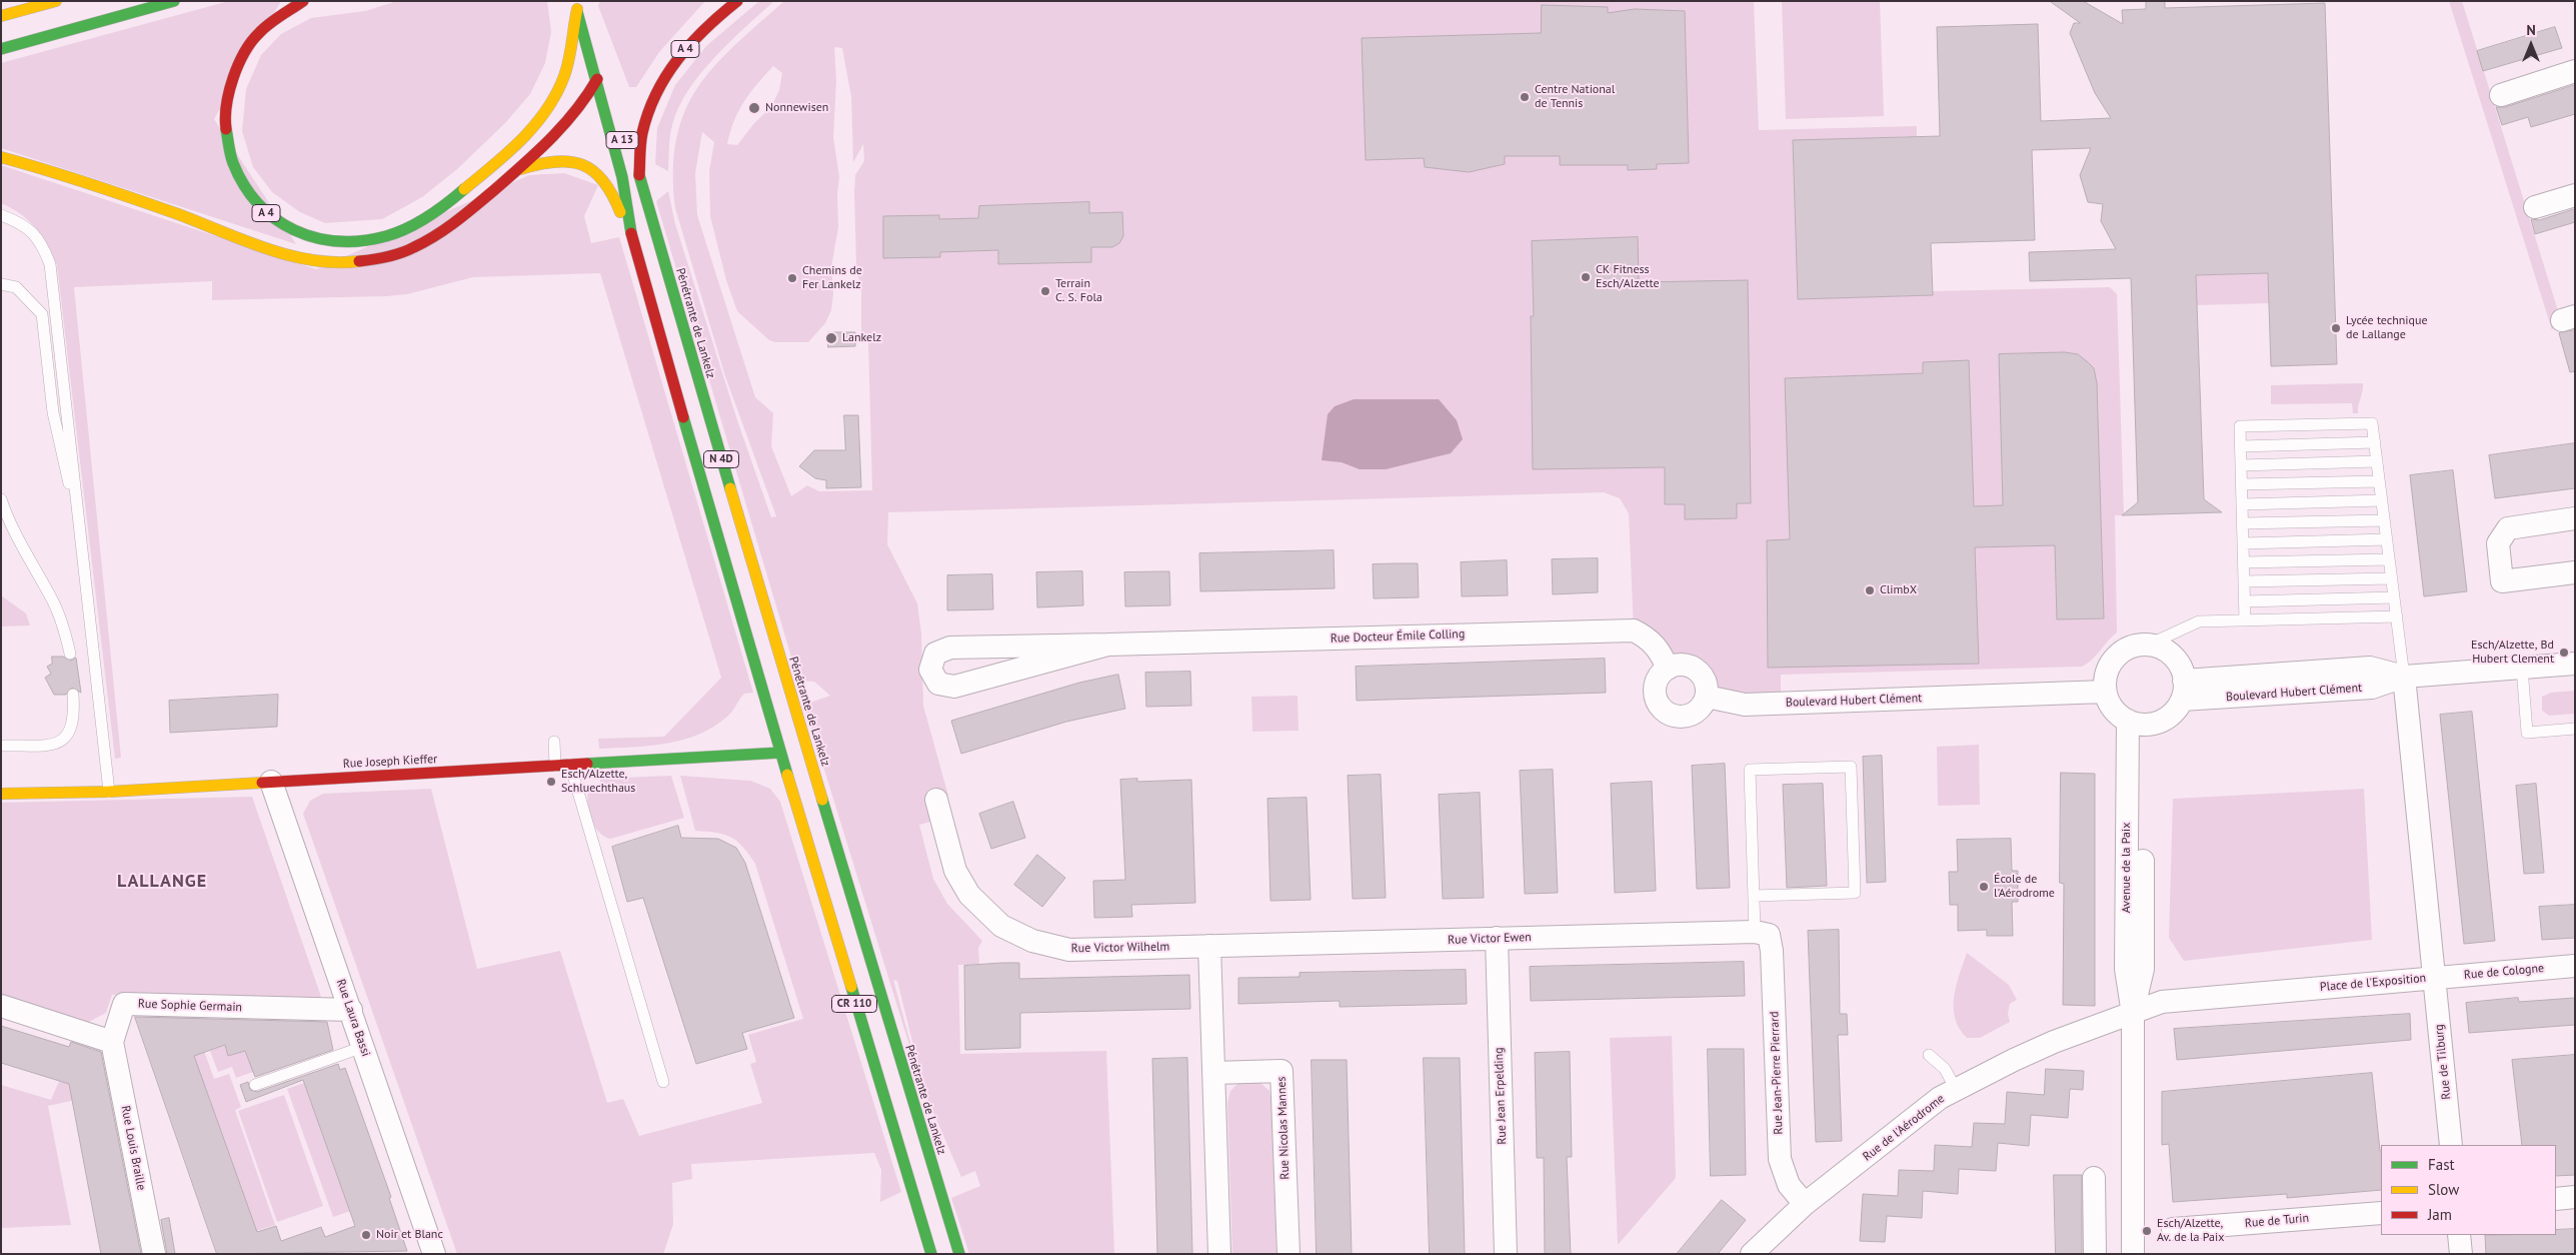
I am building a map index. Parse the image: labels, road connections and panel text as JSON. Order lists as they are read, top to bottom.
{
  "streets": {
    "main road": [
      "A 4",
      "A 13",
      "Pénétrante de Lankelz",
      "N 4D",
      "Rue Joseph Kieffer",
      "CR 110"
    ],
    "street": [
      "Rue Docteur Émile Colling",
      "Boulevard Hubert Clément",
      "Avenue de la Paix",
      "Rue Victor Ewen",
      "Rue Victor Wilhelm",
      "Rue de Cologne",
      "Place de l'Exposition",
      "Rue Sophie Germain",
      "Rue Laura Bassi",
      "Rue de Tilburg",
      "Rue Jean-Pierre Pierrard",
      "Rue Jean Erpelding",
      "Rue Nicolas Mannes",
      "Rue de l'Aérodrome",
      "Rue Louis Braille",
      "Rue de Turin"
    ]
  },
  "crossings": [
    ["A 4", "A 13"],
    ["A 4", "Pénétrante de Lankelz"],
    ["A 4", "N 4D"],
    ["A 13", "Pénétrante de Lankelz"],
    ["A 13", "N 4D"],
    ["Pénétrante de Lankelz", "Rue Joseph Kieffer"],
    ["N 4D", "Rue Joseph Kieffer"],
    ["N 4D", "CR 110"],
    ["Rue Docteur Émile Colling", "Boulevard Hubert Clément"],
    ["Boulevard Hubert Clément", "Avenue de la Paix"],
    ["Boulevard Hubert Clément", "Place de l'Exposition"],
    ["Rue Joseph Kieffer", "CR 110"],
    ["Rue Joseph Kieffer", "Rue Laura Bassi"],
    ["Avenue de la Paix", "Place de l'Exposition"],
    ["Avenue de la Paix", "Rue de l'Aérodrome"],
    ["Rue Victor Ewen", "Rue Victor Wilhelm"],
    ["Rue Victor Ewen", "Rue Jean-Pierre Pierrard"],
    ["Rue Victor Ewen", "Rue Jean Erpelding"],
    ["Rue de Cologne", "Place de l'Exposition"],
    ["Rue de Cologne", "Rue de Tilburg"],
    ["Place de l'Exposition", "Rue de Tilburg"],
    ["Place de l'Exposition", "Rue de l'Aérodrome"],
    ["Rue Sophie Germain", "Rue Laura Bassi"],
    ["Rue Sophie Germain", "Rue Louis Braille"],
    ["Rue Jean-Pierre Pierrard", "Rue de l'Aérodrome"]
  ],
  "districts": ["LALLANGE"],
  "places": [
    "Centre National de Tennis",
    "Nonnewisen",
    "CK Fitness Esch/Alzette",
    "Chemins de Fer Lankelz",
    "Terrain C. S. Fola",
    "Lycée technique de Lallange",
    "Lankelz",
    "ClimbX",
    "Esch/Alzette, Bd Hubert Clement",
    "Esch/Alzette, Schluechthaus",
    "École de l'Aérodrome",
    "Esch/Alzette, Av. de la Paix",
    "Noir et Blanc"
  ],
  "legend": ["Fast", "Slow", "Jam"],
  "north": "top"
}
